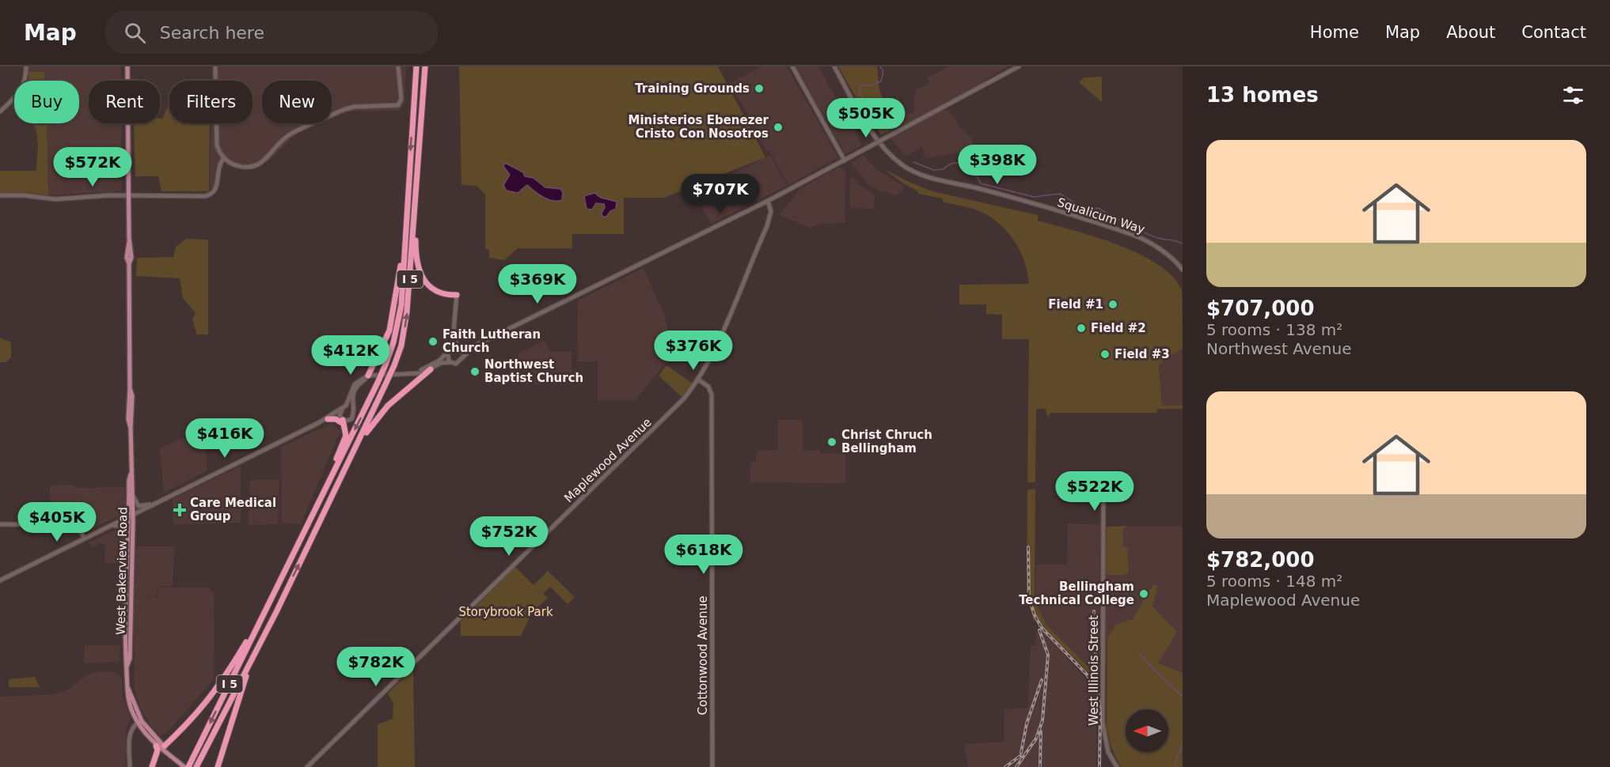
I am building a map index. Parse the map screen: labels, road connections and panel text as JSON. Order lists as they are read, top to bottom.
{
  "streets": {
    "highway": ["I 5"],
    "main road": ["West Bakerview Road"],
    "street": [
      "Squalicum Way",
      "Maplewood Avenue",
      "Cottonwood Avenue",
      "West Illinois Street"
    ]
  },
  "crossings": [
    ["Maplewood Avenue", "Cottonwood Avenue"]
  ],
  "parks": ["Storybrook Park"],
  "places": {
    "other": [
      "Training Grounds",
      "Ministerios Ebenezer Cristo Con Nosotros",
      "Field #1",
      "Field #2",
      "Faith Lutheran Church",
      "Field #3",
      "Northwest Baptist Church",
      "Christ Chruch Bellingham",
      "Bellingham Technical College"
    ],
    "health": ["Care Medical Group"]
  },
  "north": "left",
  "page": {
    "header": "Map",
    "search": "Search here",
    "nav": [
      "Home",
      "Map",
      "About",
      "Contact"
    ],
    "heading": "13 homes",
    "chip": [
      "Buy",
      "Rent",
      "Filters",
      "New"
    ],
    "price": [
      "$505K",
      "$398K",
      "$572K",
      "$707K",
      "$369K",
      "$376K",
      "$412K",
      "$416K",
      "$522K",
      "$405K",
      "$752K",
      "$618K",
      "$782K"
    ],
    "list": [
      {
        "name": "$707,000",
        "note": "5 rooms · 138 m² · Northwest Avenue"
      },
      {
        "name": "$782,000",
        "note": "5 rooms · 148 m² · Maplewood Avenue"
      }
    ]
  }
}
